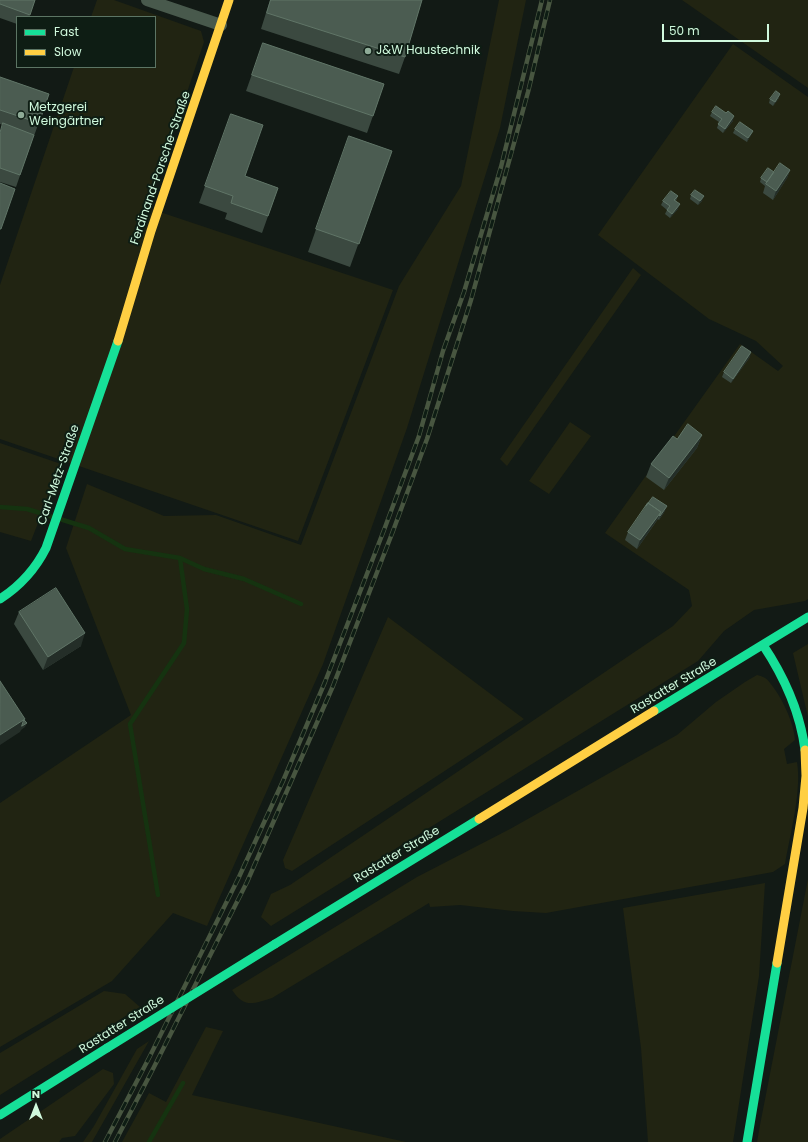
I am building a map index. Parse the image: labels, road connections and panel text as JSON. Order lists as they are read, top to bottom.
{
  "streets": {
    "street": ["Ferdinand-Porsche-Straße", "Carl-Metz-Straße", "Rastatter Straße"]
  },
  "crossings": [
    ["Ferdinand-Porsche-Straße", "Carl-Metz-Straße"]
  ],
  "places": ["J&W Haustechnik", "Metzgerei Weingärtner"],
  "legend": ["Fast", "Slow"],
  "scale_bar": "50 m",
  "north": "top"
}
